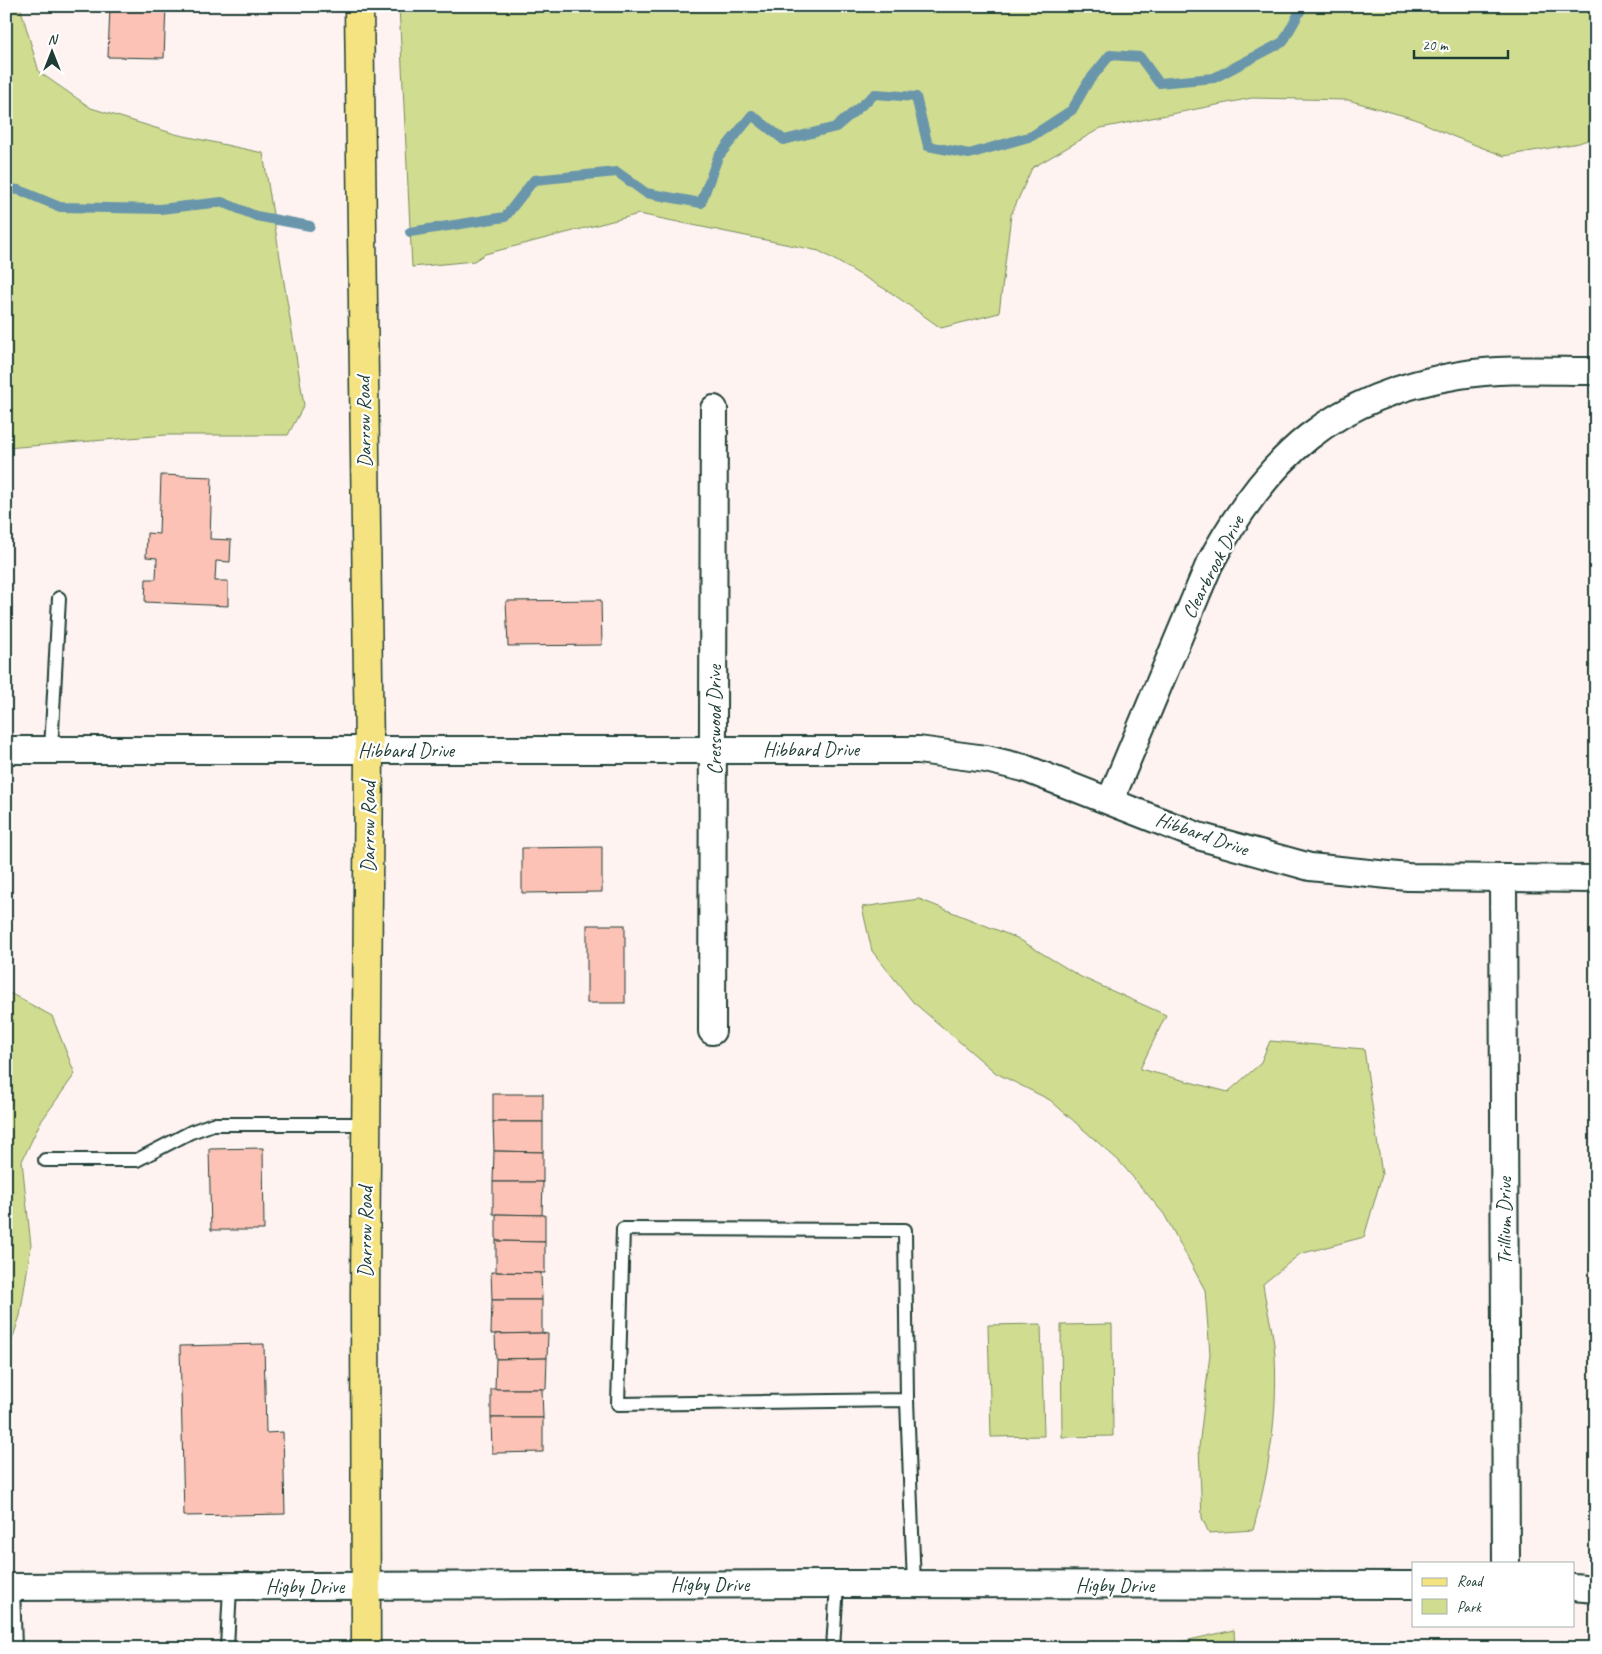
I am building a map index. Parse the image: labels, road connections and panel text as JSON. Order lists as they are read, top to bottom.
{
  "streets": {
    "main road": ["Darrow Road"],
    "street": [
      "Clearbrook Drive",
      "Cresswood Drive",
      "Hibbard Drive",
      "Trillium Drive",
      "Higby Drive"
    ]
  },
  "crossings": [
    ["Darrow Road", "Hibbard Drive"],
    ["Darrow Road", "Higby Drive"],
    ["Clearbrook Drive", "Hibbard Drive"],
    ["Cresswood Drive", "Hibbard Drive"],
    ["Hibbard Drive", "Trillium Drive"]
  ],
  "legend": ["Road", "Park"],
  "scale_bar": "20 m",
  "north": "top"
}
